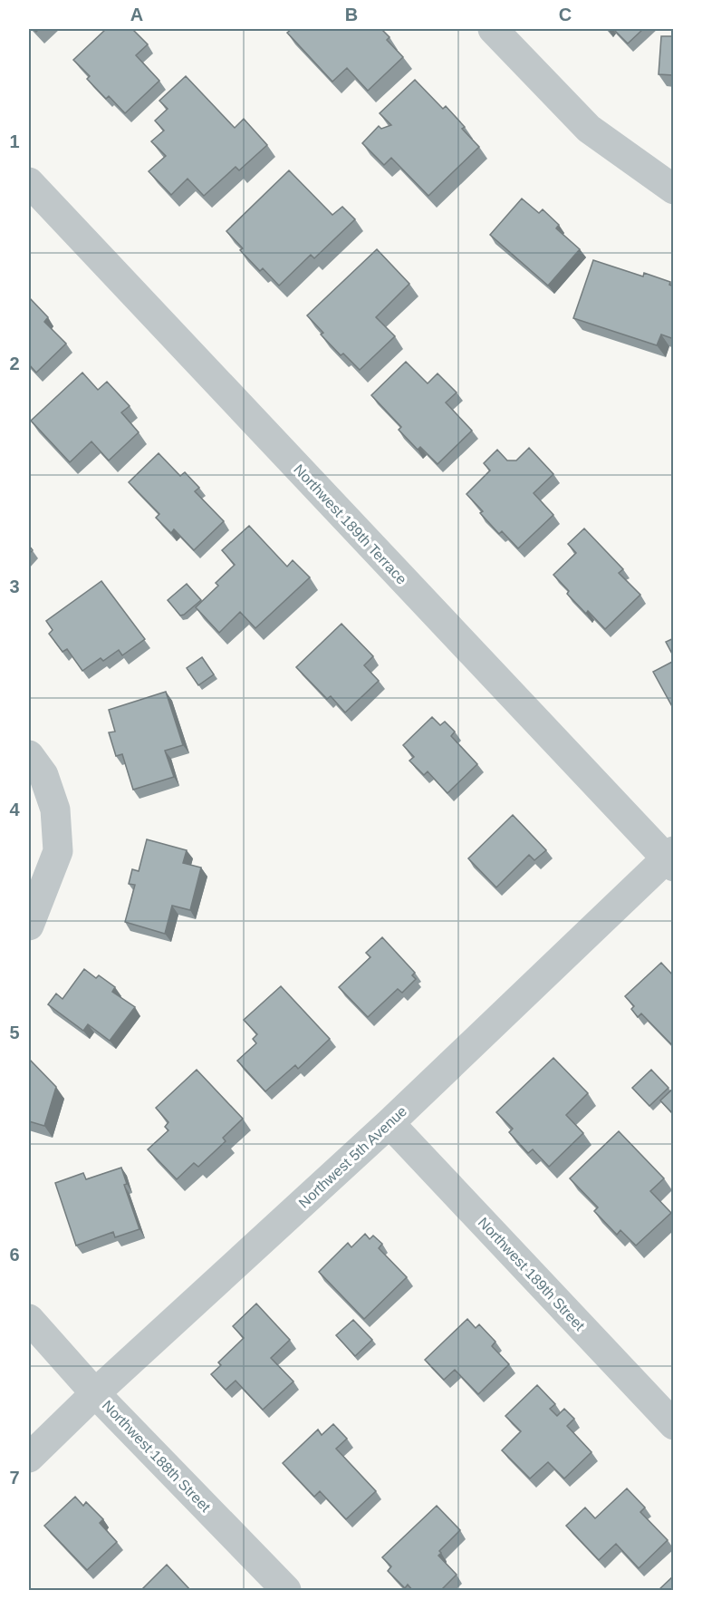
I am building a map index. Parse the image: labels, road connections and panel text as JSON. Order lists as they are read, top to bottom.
{
  "streets": {
    "street": [
      "Northwest 189th Terrace",
      "Northwest 5th Avenue",
      "Northwest 189th Street",
      "Northwest 188th Street"
    ]
  },
  "crossings": [
    ["Northwest 189th Terrace", "Northwest 5th Avenue"],
    ["Northwest 5th Avenue", "Northwest 189th Street"],
    ["Northwest 5th Avenue", "Northwest 188th Street"]
  ],
  "grid": {
    "columns": ["A", "B", "C"],
    "rows": [
      "1",
      "2",
      "3",
      "4",
      "5",
      "6",
      "7"
    ]
  }
}
